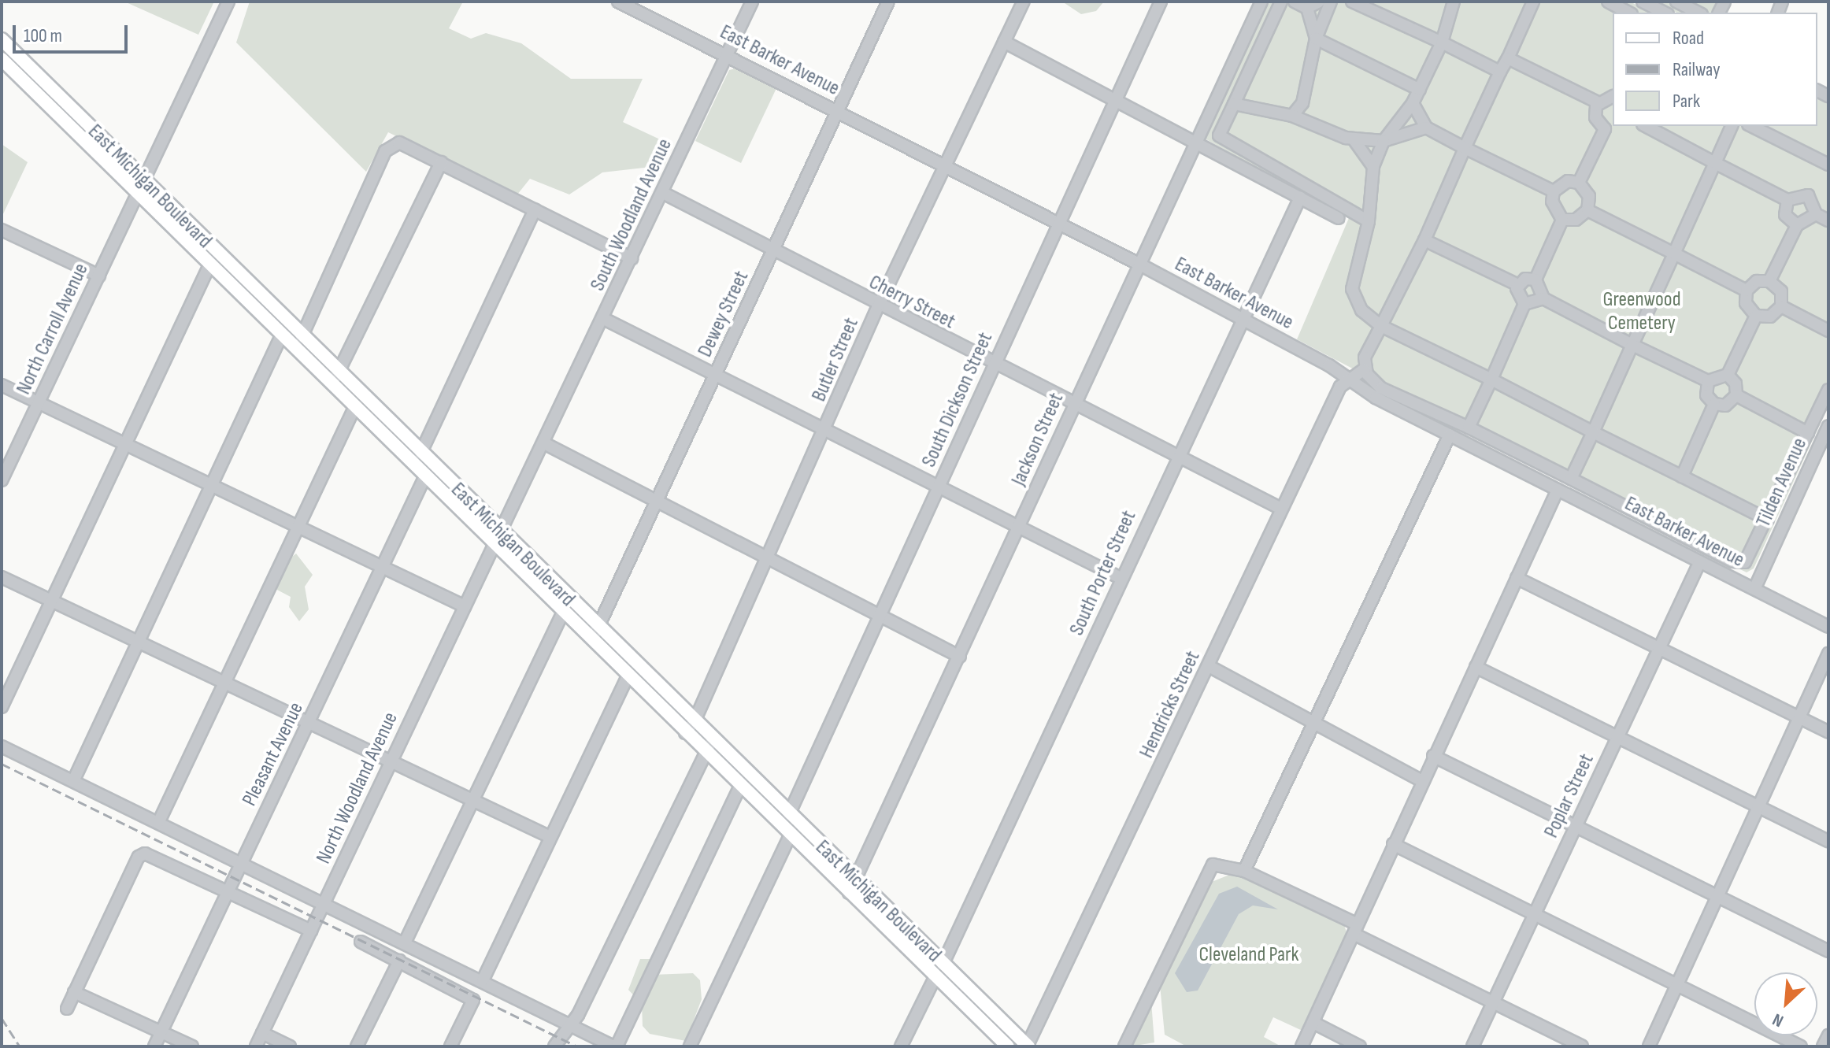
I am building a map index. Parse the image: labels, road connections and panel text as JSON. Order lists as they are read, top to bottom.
{
  "streets": {
    "main road": ["East Michigan Boulevard"],
    "street": [
      "East Barker Avenue",
      "South Woodland Avenue",
      "Cherry Street",
      "Dewey Street",
      "North Carroll Avenue",
      "Butler Street",
      "South Dickson Street",
      "Jackson Street",
      "Tilden Avenue",
      "South Porter Street",
      "Hendricks Street",
      "Pleasant Avenue",
      "North Woodland Avenue",
      "Poplar Street"
    ]
  },
  "crossings": [
    ["East Barker Avenue", "South Woodland Avenue"],
    ["East Barker Avenue", "Dewey Street"],
    ["East Barker Avenue", "Butler Street"],
    ["East Barker Avenue", "South Dickson Street"],
    ["East Barker Avenue", "Jackson Street"],
    ["East Barker Avenue", "Tilden Avenue"],
    ["East Barker Avenue", "South Porter Street"],
    ["East Barker Avenue", "Hendricks Street"],
    ["East Barker Avenue", "Poplar Street"],
    ["East Michigan Boulevard", "South Woodland Avenue"],
    ["East Michigan Boulevard", "Dewey Street"],
    ["East Michigan Boulevard", "North Carroll Avenue"],
    ["East Michigan Boulevard", "Butler Street"],
    ["East Michigan Boulevard", "South Dickson Street"],
    ["East Michigan Boulevard", "Jackson Street"],
    ["East Michigan Boulevard", "South Porter Street"],
    ["East Michigan Boulevard", "Hendricks Street"],
    ["East Michigan Boulevard", "Pleasant Avenue"],
    ["East Michigan Boulevard", "North Woodland Avenue"],
    ["South Woodland Avenue", "Cherry Street"],
    ["South Woodland Avenue", "North Woodland Avenue"],
    ["Cherry Street", "Dewey Street"],
    ["Cherry Street", "Butler Street"],
    ["Cherry Street", "South Dickson Street"],
    ["Cherry Street", "Jackson Street"],
    ["Cherry Street", "South Porter Street"],
    ["Cherry Street", "Hendricks Street"]
  ],
  "parks": ["Greenwood Cemetery", "Cleveland Park"],
  "legend": ["Road", "Railway", "Park"],
  "scale_bar": "100 m",
  "north": "bottom left"
}
